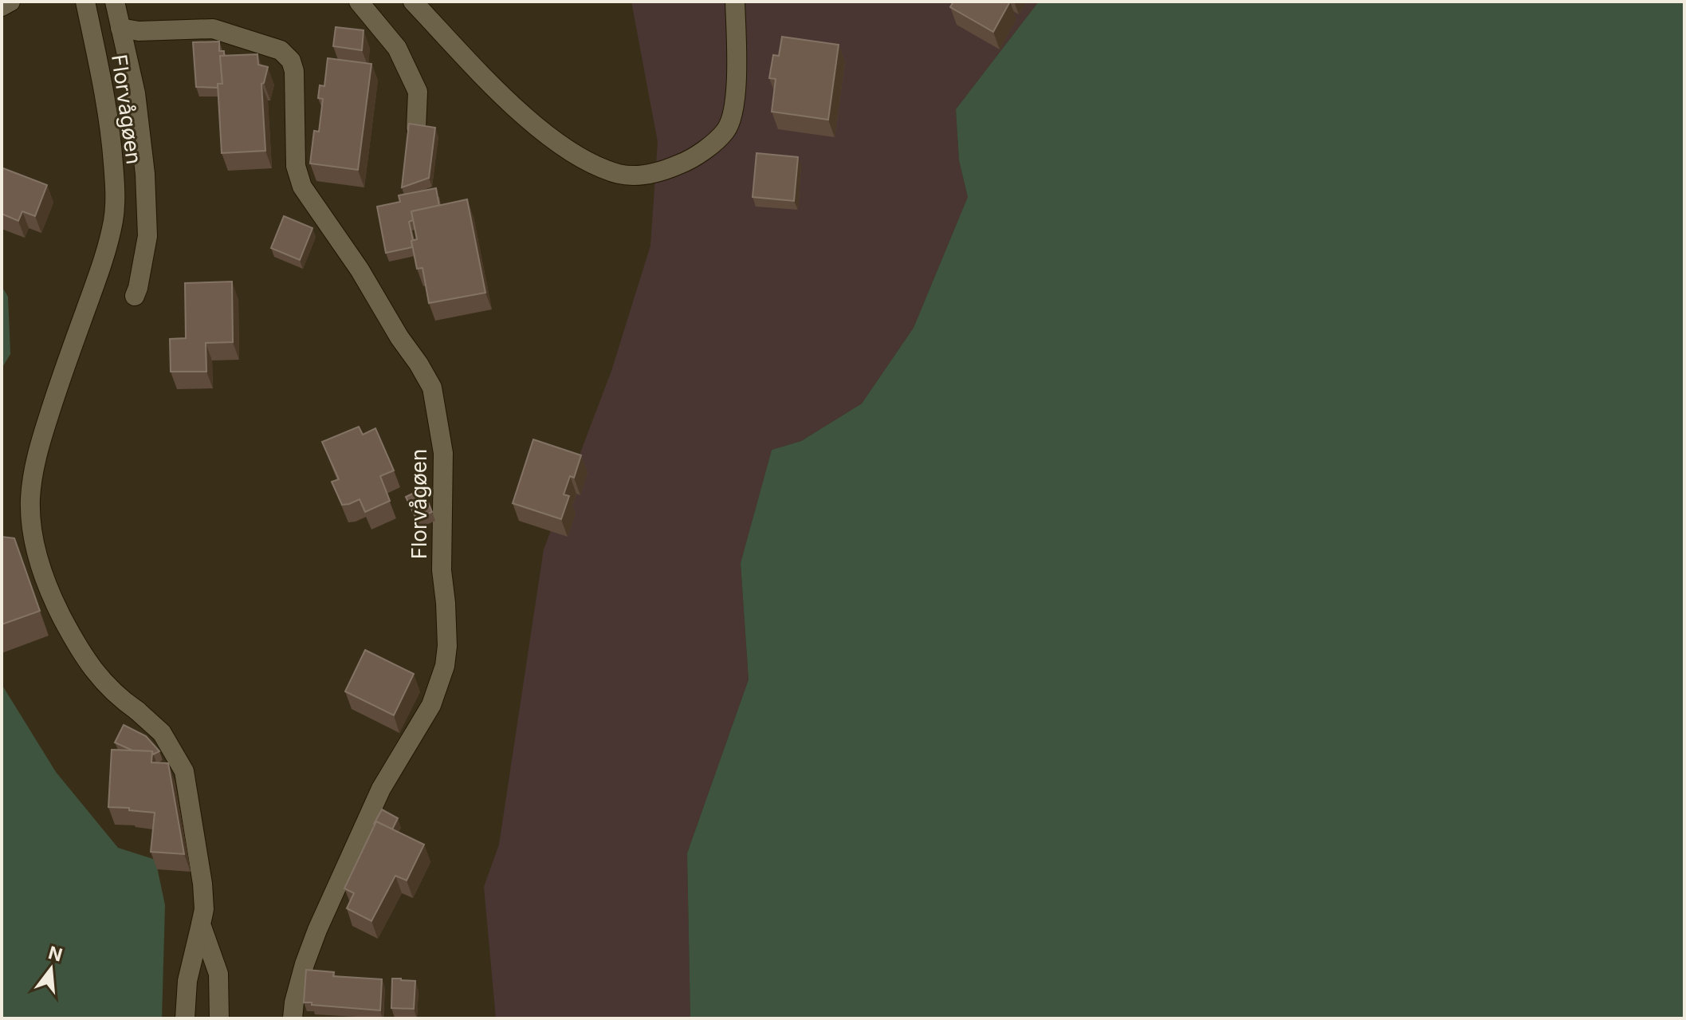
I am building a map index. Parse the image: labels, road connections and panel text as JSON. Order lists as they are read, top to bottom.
{
  "streets": {
    "street": ["Florvågøen"]
  },
  "north": "top"
}
